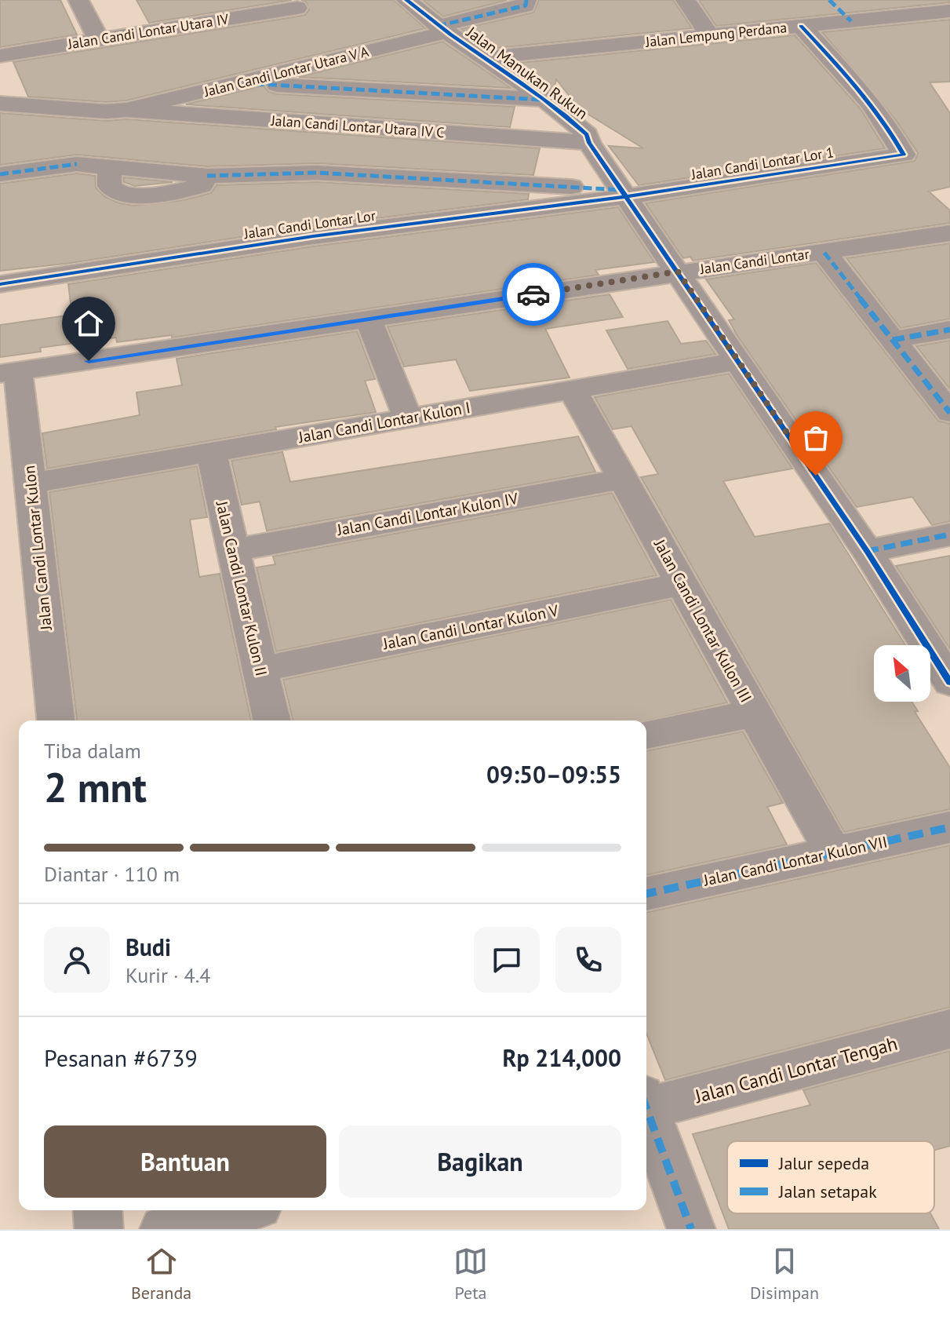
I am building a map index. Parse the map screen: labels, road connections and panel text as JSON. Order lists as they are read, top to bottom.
{
  "streets": {
    "street": [
      "Jalan Candi Lontar Utara IV",
      "Jalan Lempung Perdana",
      "Jalan Candi Lontar Utara V A",
      "Jalan Manukan Rukun",
      "Jalan Candi Lontar Utara IV C",
      "Jalan Candi Lontar Lor 1",
      "Jalan Candi Lontar Lor",
      "Jalan Candi Lontar",
      "Jalan Candi Lontar Kulon I",
      "Jalan Candi Lontar Kulon IV",
      "Jalan Candi Lontar Kulon",
      "Jalan Candi Lontar Kulon II",
      "Jalan Candi Lontar Kulon III",
      "Jalan Candi Lontar Kulon V",
      "Jalan Candi Lontar Kulon VII",
      "Jalan Candi Lontar Tengah"
    ]
  },
  "crossings": [
    ["Jalan Lempung Perdana", "Jalan Manukan Rukun"],
    ["Jalan Lempung Perdana", "Jalan Candi Lontar Lor 1"],
    ["Jalan Candi Lontar Utara V A", "Jalan Manukan Rukun"],
    ["Jalan Candi Lontar Utara V A", "Jalan Candi Lontar Utara IV C"],
    ["Jalan Manukan Rukun", "Jalan Candi Lontar Utara IV C"],
    ["Jalan Manukan Rukun", "Jalan Candi Lontar Lor 1"],
    ["Jalan Manukan Rukun", "Jalan Candi Lontar Lor"],
    ["Jalan Manukan Rukun", "Jalan Candi Lontar"],
    ["Jalan Manukan Rukun", "Jalan Candi Lontar Kulon I"],
    ["Jalan Candi Lontar Lor 1", "Jalan Candi Lontar Lor"],
    ["Jalan Candi Lontar", "Jalan Candi Lontar Kulon"],
    ["Jalan Candi Lontar Kulon I", "Jalan Candi Lontar Kulon"],
    ["Jalan Candi Lontar Kulon I", "Jalan Candi Lontar Kulon II"],
    ["Jalan Candi Lontar Kulon I", "Jalan Candi Lontar Kulon III"],
    ["Jalan Candi Lontar Kulon IV", "Jalan Candi Lontar Kulon II"],
    ["Jalan Candi Lontar Kulon IV", "Jalan Candi Lontar Kulon III"],
    ["Jalan Candi Lontar Kulon II", "Jalan Candi Lontar Kulon V"],
    ["Jalan Candi Lontar Kulon III", "Jalan Candi Lontar Kulon V"],
    ["Jalan Candi Lontar Kulon III", "Jalan Candi Lontar Kulon VII"]
  ],
  "legend": ["Jalur sepeda", "Jalan setapak"],
  "north": "top left",
  "page": {
    "heading": ["2 mnt", "Tiba dalam", "09:50–09:55"],
    "panel": [
      "Budi",
      "Kurir · 4.4",
      "Pesanan #6739",
      "Rp 214,000"
    ],
    "bar": "Diantar · 110 m",
    "buttons": ["Bantuan", "Bagikan"],
    "tabs": ["Beranda", "Peta", "Disimpan"]
  }
}
